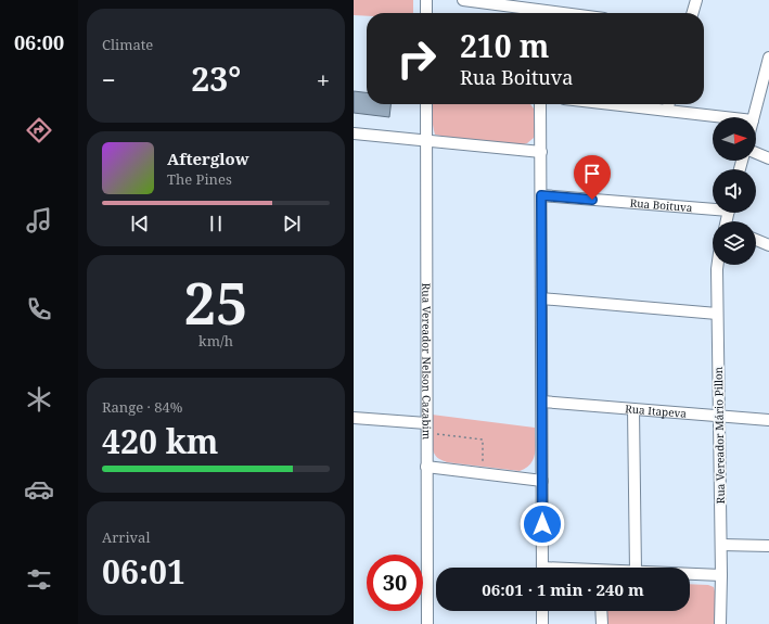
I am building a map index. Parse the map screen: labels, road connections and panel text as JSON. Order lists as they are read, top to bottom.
{
  "streets": {
    "street": [
      "Rua Boituva",
      "Rua Vereador Nelson Cazabim",
      "Rua Itapeva",
      "Rua Vereador Mário Pillon"
    ]
  },
  "crossings": [
    ["Rua Itapeva", "Rua Vereador Mário Pillon"]
  ],
  "north": "right",
  "page": {
    "tabs": "06:00",
    "tile": [
      "Climate",
      ["25", "km/h"],
      ["Range · 84%", "420 km"],
      ["Arrival", "06:01"]
    ],
    "turn": ["210 m", "Rua Boituva"],
    "heat": ["−", "23°", "+"],
    "song": ["Afterglow", "The Pines"],
    "limit": "30",
    "trip": "06:01 · 1 min · 240 m"
  }
}
